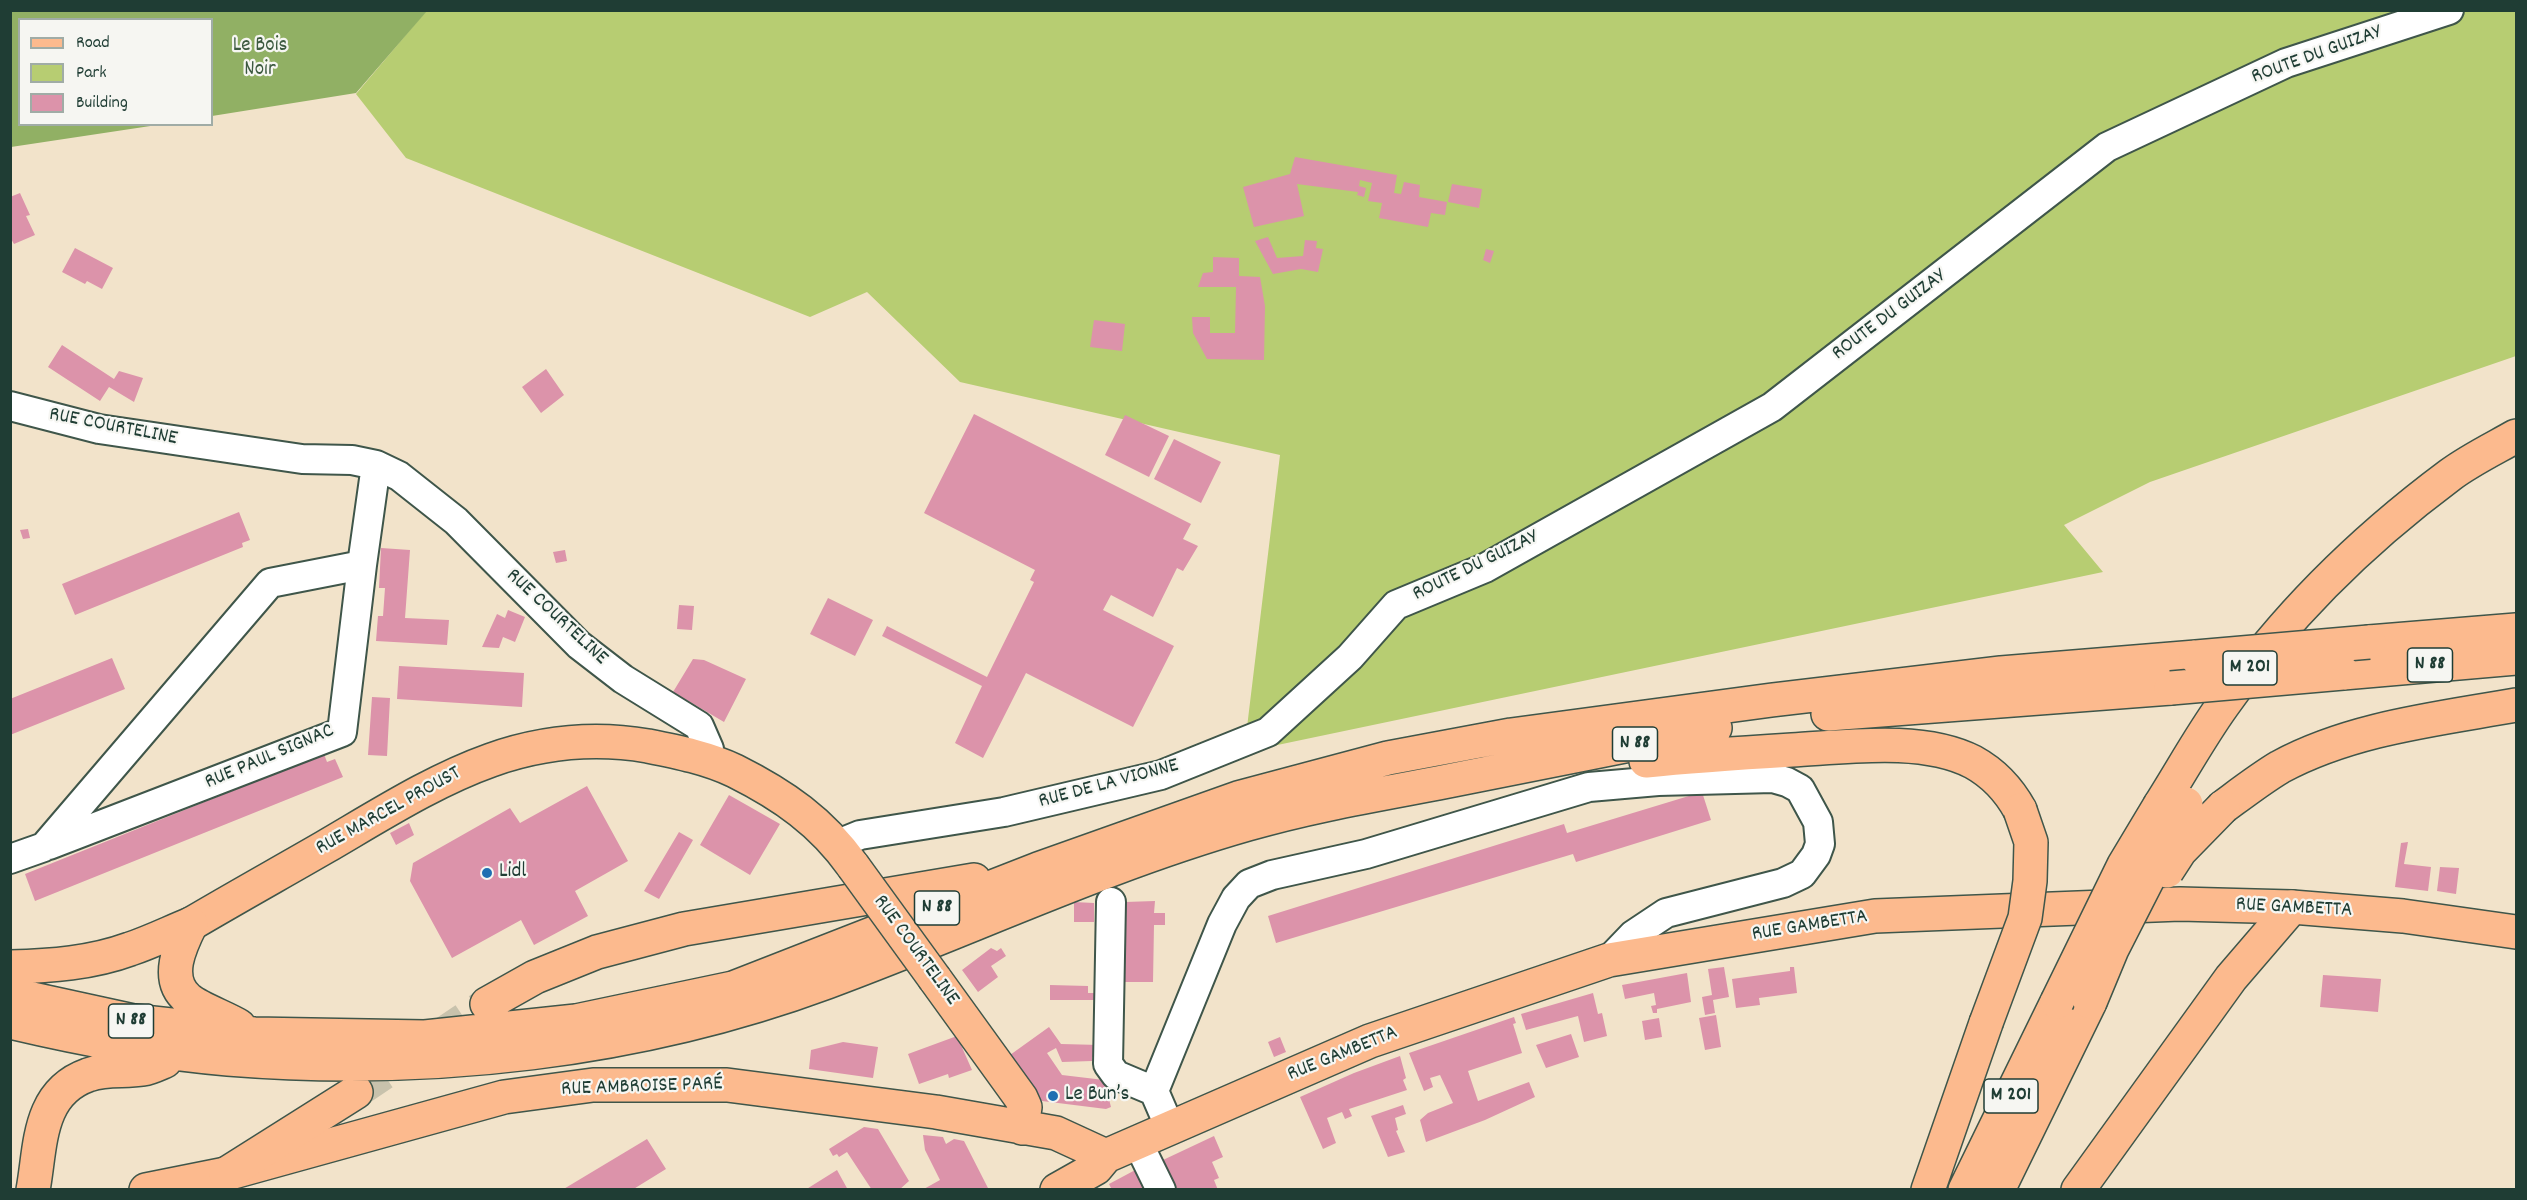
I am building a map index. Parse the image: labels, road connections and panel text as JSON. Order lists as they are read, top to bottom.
{
  "streets": {
    "main road": [
      "RUE COURTELINE",
      "N 88",
      "M 201",
      "RUE MARCEL PROUST",
      "RUE GAMBETTA",
      "RUE AMBROISE PARÉ"
    ],
    "street": ["ROUTE DU GUIZAY", "RUE PAUL SIGNAC", "RUE DE LA VIONNE"]
  },
  "crossings": [
    ["ROUTE DU GUIZAY", "RUE DE LA VIONNE"],
    ["RUE COURTELINE", "RUE PAUL SIGNAC"],
    ["RUE COURTELINE", "RUE DE LA VIONNE"],
    ["RUE COURTELINE", "RUE MARCEL PROUST"],
    ["RUE COURTELINE", "RUE AMBROISE PARÉ"],
    ["RUE GAMBETTA", "RUE AMBROISE PARÉ"]
  ],
  "parks": ["Le Bois Noir"],
  "places": ["Lidl", "Le Bun’s"],
  "legend": ["Road", "Park", "Building"]
}
